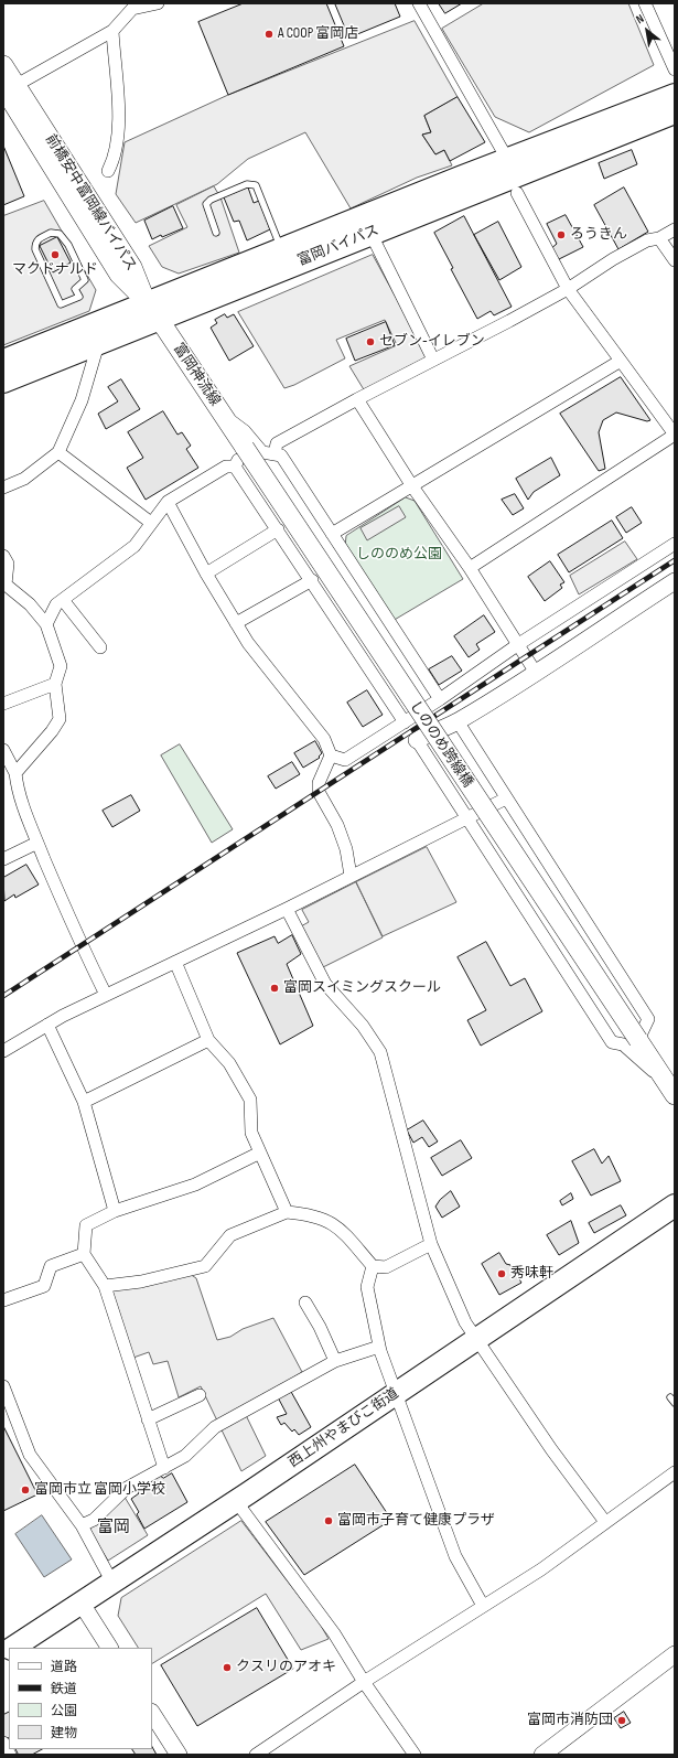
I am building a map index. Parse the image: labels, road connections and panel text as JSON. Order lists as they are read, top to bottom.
{
  "streets": {
    "highway": ["富岡バイパス", "西上州やまびこ街道"],
    "main road": ["前橋安中富岡線バイパス", "富岡神流線", "しののめ跨線橋"]
  },
  "crossings": [
    ["前橋安中富岡線バイパス", "富岡バイパス"],
    ["前橋安中富岡線バイパス", "富岡神流線"],
    ["富岡バイパス", "富岡神流線"],
    ["富岡神流線", "しののめ跨線橋"]
  ],
  "districts": ["富岡"],
  "parks": ["しののめ公園"],
  "places": [
    "A COOP 富岡店",
    "ろうきん",
    "マクドナルド",
    "セブン-イレブン",
    "富岡スイミングスクール",
    "秀味軒",
    "富岡市立 富岡小学校",
    "富岡市子育て健康プラザ",
    "クスリのアオキ",
    "富岡市消防団"
  ],
  "legend": [
    "道路",
    "鉄道",
    "公園",
    "建物"
  ],
  "north": "top left"
}
